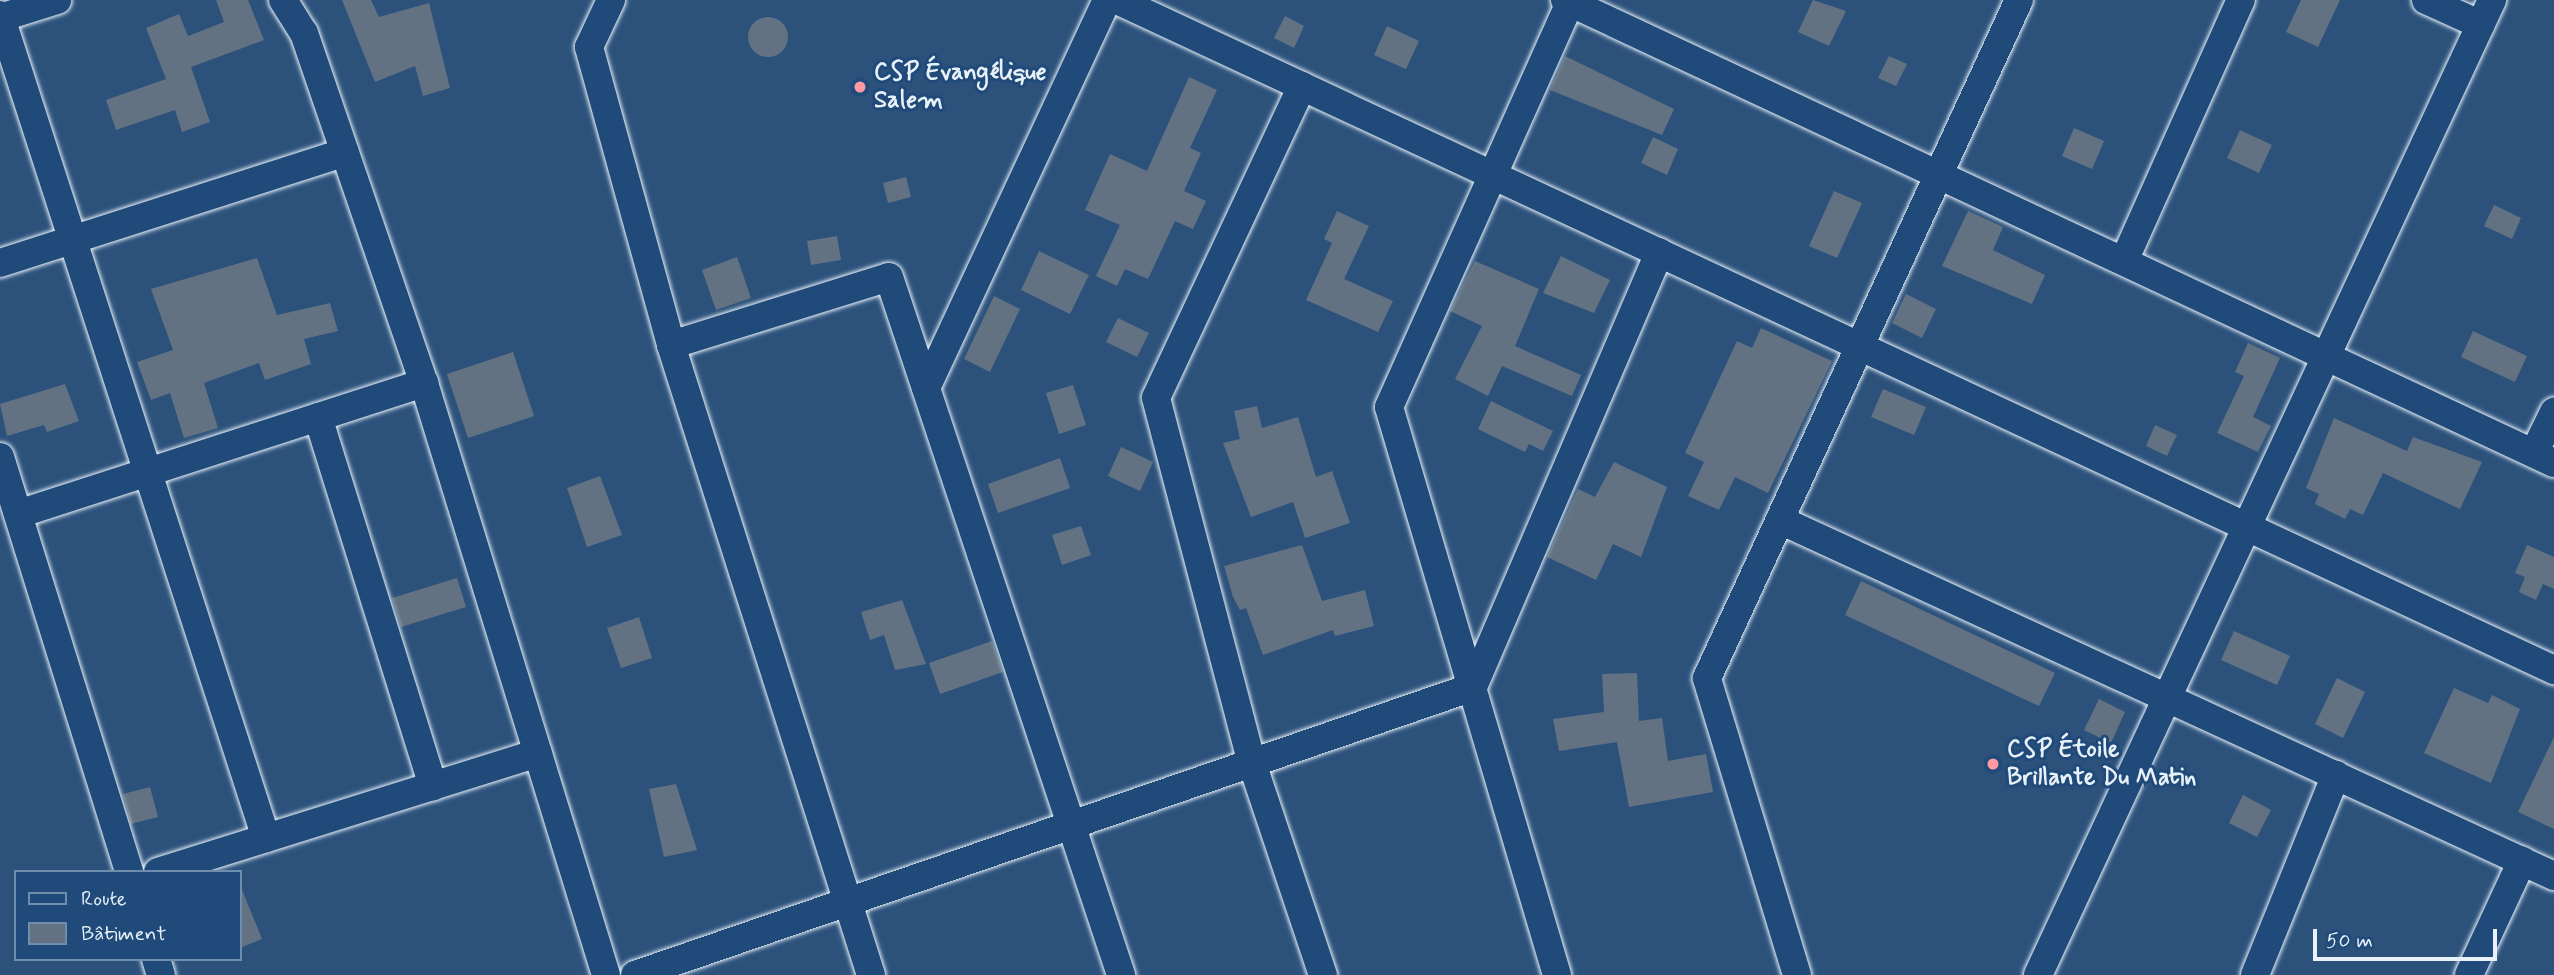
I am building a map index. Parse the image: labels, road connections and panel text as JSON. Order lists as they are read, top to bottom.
{
  "places": ["CSP Évangélique Salem", "CSP Étoile Brillante Du Matin"],
  "legend": ["Route", "Bâtiment"],
  "scale_bar": "50 m"
}
